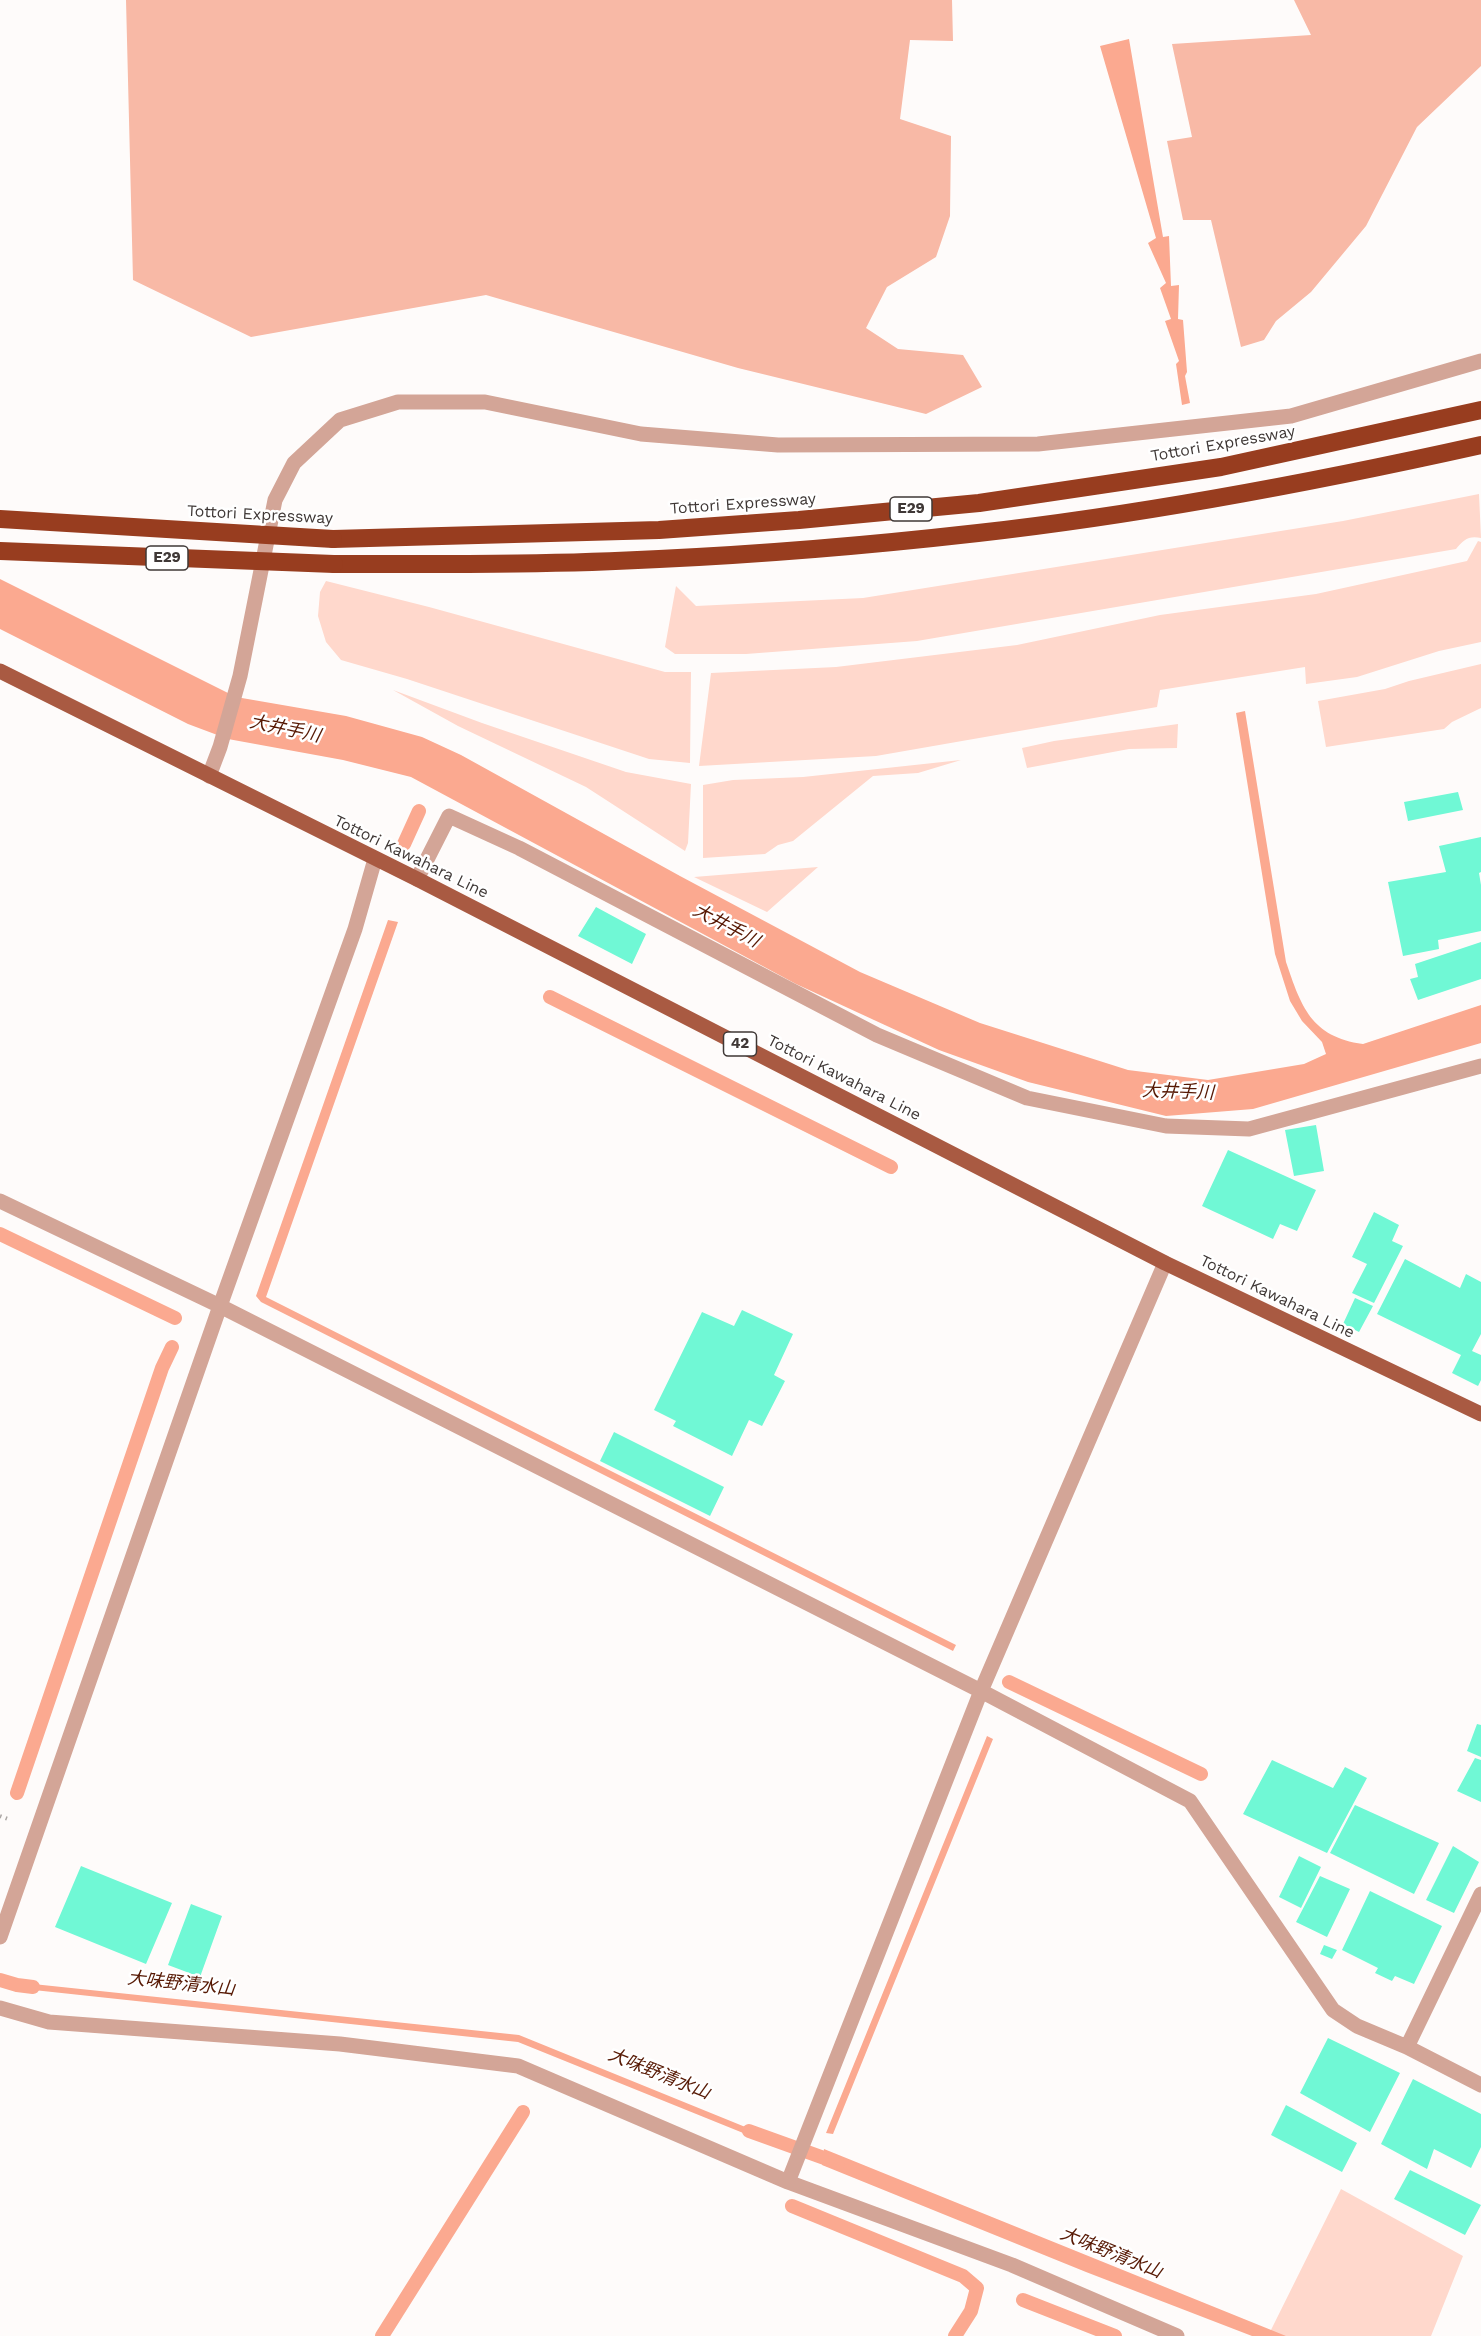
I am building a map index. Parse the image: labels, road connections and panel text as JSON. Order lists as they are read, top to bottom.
{
  "streets": {
    "highway": ["Tottori Expressway", "E29"],
    "main road": ["Tottori Kawahara Line", "42"]
  },
  "water": ["大井手川", "大味野清水山"]
}
